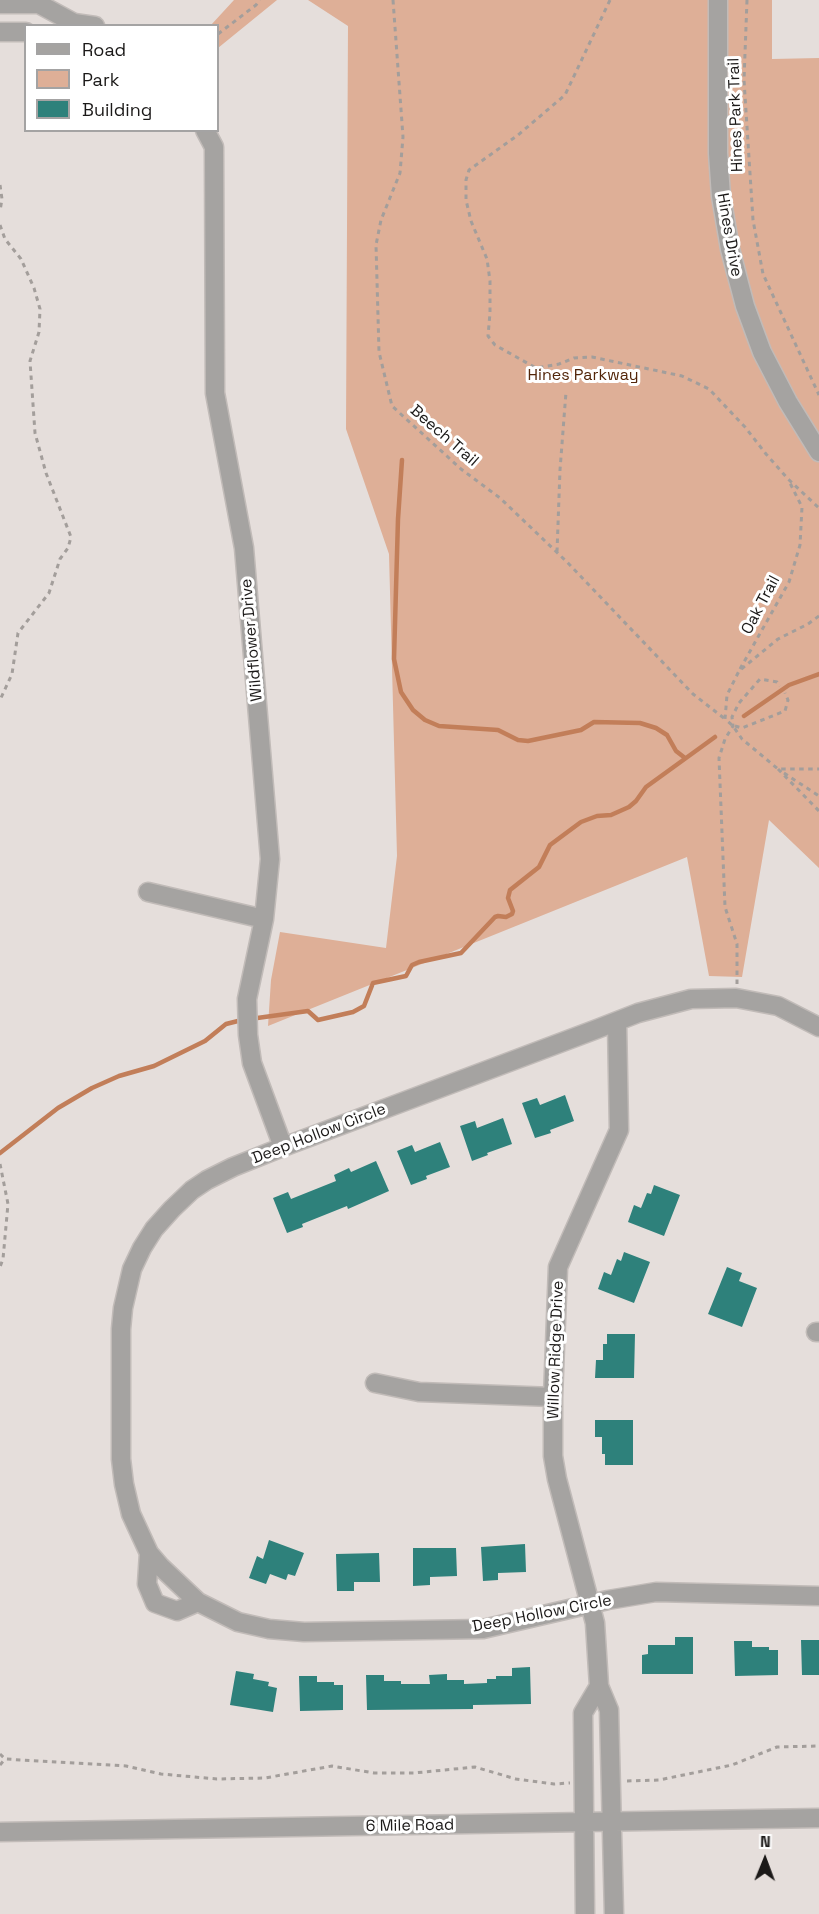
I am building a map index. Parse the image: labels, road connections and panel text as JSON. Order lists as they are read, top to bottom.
{
  "streets": {
    "street": [
      "Hines Drive",
      "Wildflower Drive",
      "Deep Hollow Circle",
      "Willow Ridge Drive",
      "6 Mile Road"
    ],
    "path": ["Hines Park Trail", "Beech Trail", "Oak Trail"]
  },
  "crossings": [
    ["Beech Trail", "Oak Trail"],
    ["Wildflower Drive", "Deep Hollow Circle"],
    ["Deep Hollow Circle", "Willow Ridge Drive"],
    ["Willow Ridge Drive", "6 Mile Road"]
  ],
  "parks": ["Hines Parkway"],
  "legend": ["Road", "Park", "Building"],
  "north": "top"
}
